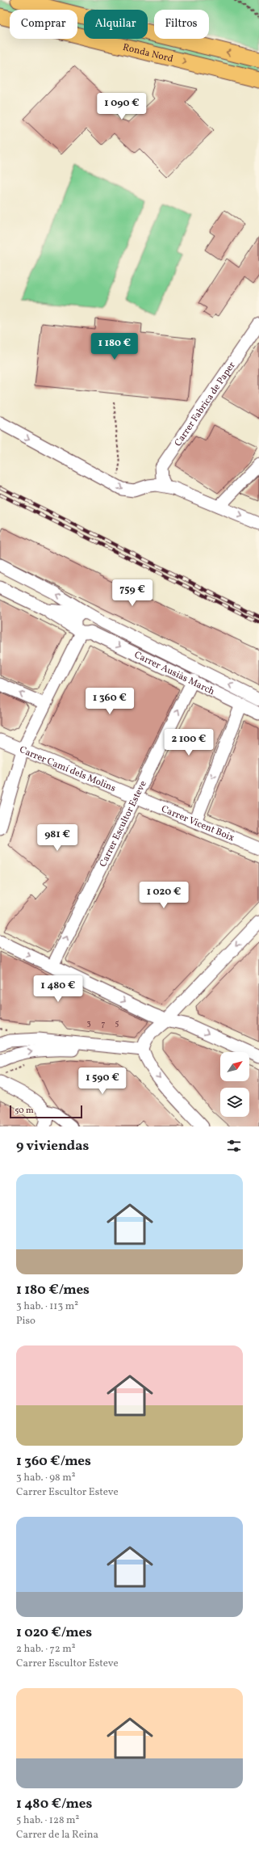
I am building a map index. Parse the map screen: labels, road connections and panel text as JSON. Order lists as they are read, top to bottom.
{
  "streets": {
    "main road": ["Ronda Nord"],
    "street": [
      "Carrer Fabrica de Paper",
      "Carrer Ausiàs March",
      "Carrer Camí dels Molins",
      "Carrer Vicent Boix",
      "Carrer Escultor Esteve"
    ]
  },
  "crossings": [
    ["Carrer Ausiàs March", "Carrer Escultor Esteve"],
    ["Carrer Camí dels Molins", "Carrer Vicent Boix"],
    ["Carrer Camí dels Molins", "Carrer Escultor Esteve"],
    ["Carrer Vicent Boix", "Carrer Escultor Esteve"]
  ],
  "house_numbers": ["3", "5", "7"],
  "scale_bar": "50 m",
  "north": "top right",
  "page": {
    "chip": ["Comprar", "Alquilar", "Filtros"],
    "price": [
      "1 090 €",
      "1 180 €",
      "759 €",
      "1 360 €",
      "2 100 €",
      "981 €",
      "1 020 €",
      "1 480 €",
      "1 590 €"
    ],
    "scale": "50 m",
    "heading": "9 viviendas",
    "list": [
      {
        "name": "1 180 €/mes",
        "note": "3 hab. · 113 m² · Piso"
      },
      {
        "name": "1 360 €/mes",
        "note": "3 hab. · 98 m² · Carrer Escultor Esteve"
      },
      {
        "name": "1 020 €/mes",
        "note": "2 hab. · 72 m² · Carrer Escultor Esteve"
      },
      {
        "name": "1 480 €/mes",
        "note": "5 hab. · 128 m² · Carrer de la Reina"
      }
    ]
  }
}
